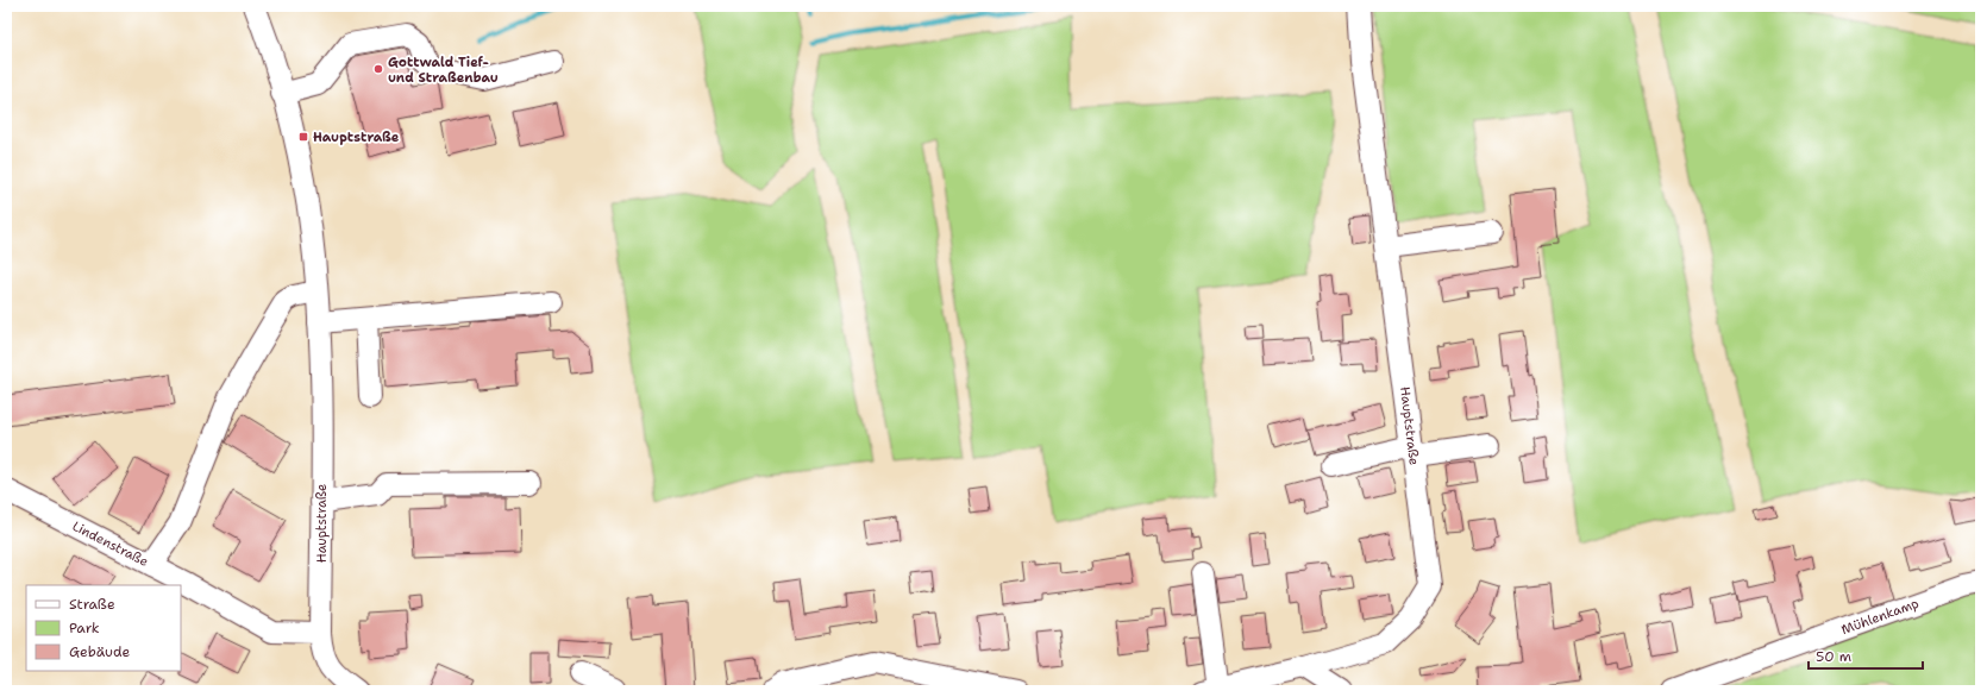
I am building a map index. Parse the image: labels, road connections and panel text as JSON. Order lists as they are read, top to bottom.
{
  "streets": {
    "street": ["Hauptstraße", "Lindenstraße", "Mühlenkamp"]
  },
  "crossings": [
    ["Hauptstraße", "Lindenstraße"]
  ],
  "places": {
    "other": ["Gottwald Tief- und Straßenbau"],
    "transit": ["Hauptstraße"]
  },
  "legend": ["Straße", "Park", "Gebäude"],
  "scale_bar": "50 m"
}
